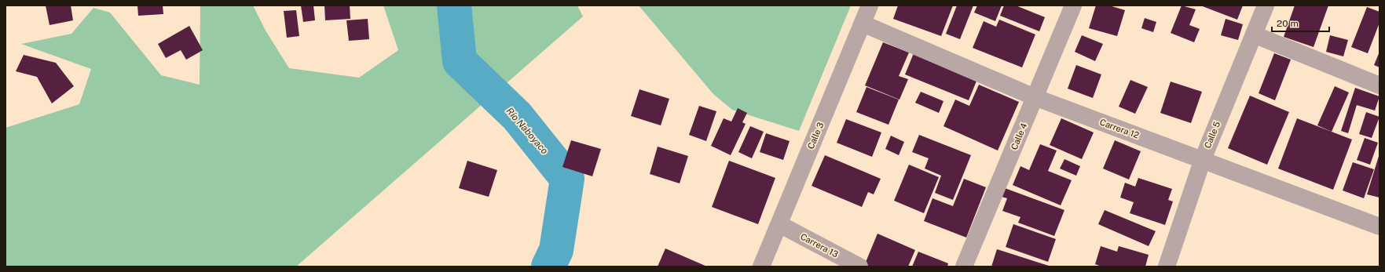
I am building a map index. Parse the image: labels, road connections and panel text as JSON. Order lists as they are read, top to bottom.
{
  "streets": {
    "street": [
      "Carrera 12",
      "Calle 5",
      "Calle 3",
      "Calle 4",
      "Carrera 13"
    ]
  },
  "crossings": [
    ["Carrera 12", "Calle 5"],
    ["Carrera 12", "Calle 3"],
    ["Carrera 12", "Calle 4"],
    ["Calle 3", "Carrera 13"]
  ],
  "water": ["Río Naboyaco"],
  "scale_bar": "20 m"
}
